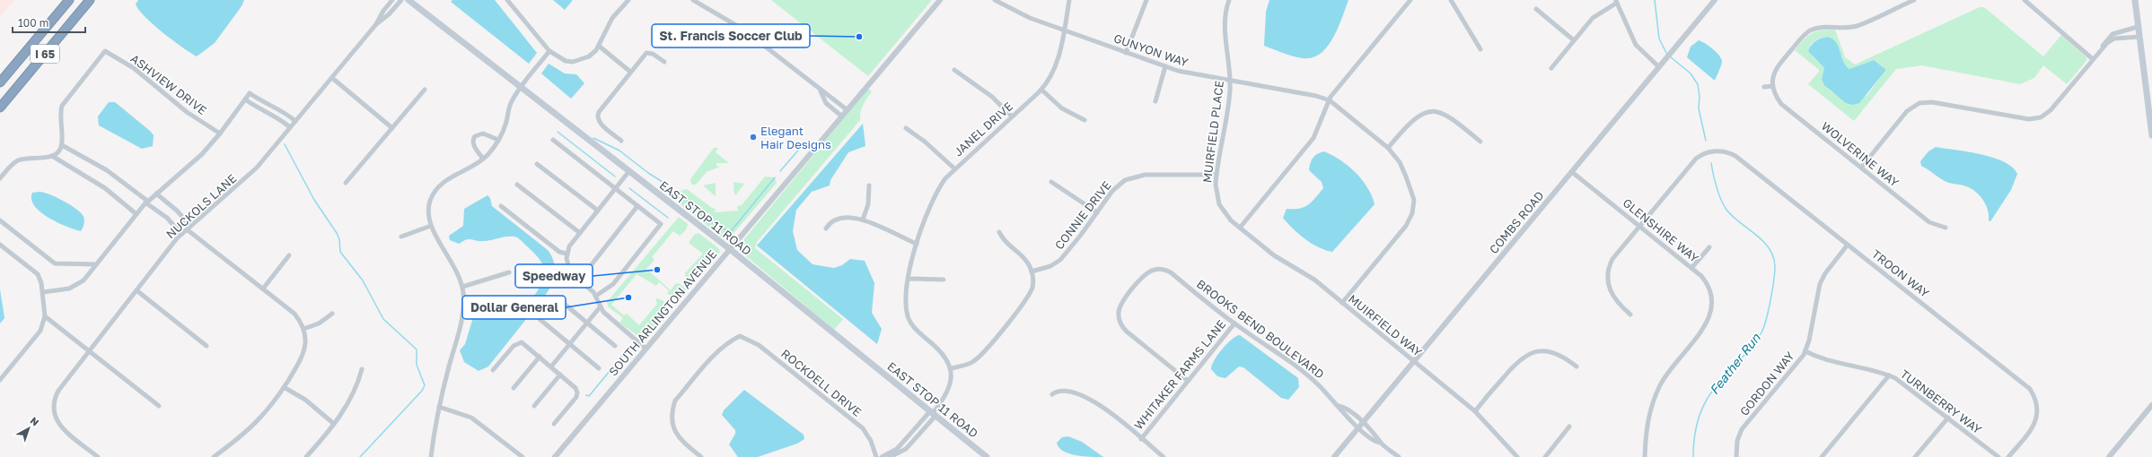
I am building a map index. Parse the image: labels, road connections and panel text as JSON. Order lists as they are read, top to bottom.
{
  "streets": {
    "highway": ["I 65"],
    "main road": ["EAST STOP 11 ROAD"],
    "street": [
      "GUNYON WAY",
      "ASHVIEW DRIVE",
      "JANEL DRIVE",
      "MUIRFIELD PLACE",
      "WOLVERINE WAY",
      "NUCKOLS LANE",
      "CONNIE DRIVE",
      "COMBS ROAD",
      "GLENSHIRE WAY",
      "TROON WAY",
      "SOUTH ARLINGTON AVENUE",
      "MUIRFIELD WAY",
      "BROOKS BEND BOULEVARD",
      "WHITAKER FARMS LANE",
      "ROCKDELL DRIVE",
      "GORDON WAY",
      "TURNBERRY WAY"
    ]
  },
  "crossings": [
    ["GUNYON WAY", "JANEL DRIVE"],
    ["GUNYON WAY", "MUIRFIELD PLACE"],
    ["MUIRFIELD PLACE", "CONNIE DRIVE"],
    ["MUIRFIELD PLACE", "MUIRFIELD WAY"],
    ["EAST STOP 11 ROAD", "SOUTH ARLINGTON AVENUE"],
    ["COMBS ROAD", "GLENSHIRE WAY"],
    ["COMBS ROAD", "MUIRFIELD WAY"],
    ["COMBS ROAD", "BROOKS BEND BOULEVARD"],
    ["GLENSHIRE WAY", "TROON WAY"],
    ["TROON WAY", "GORDON WAY"],
    ["BROOKS BEND BOULEVARD", "WHITAKER FARMS LANE"],
    ["GORDON WAY", "TURNBERRY WAY"]
  ],
  "water": ["Feather Run"],
  "places": [
    "St. Francis Soccer Club",
    "Elegant Hair Designs",
    "Speedway",
    "Dollar General"
  ],
  "scale_bar": "100 m",
  "north": "top right"
}
